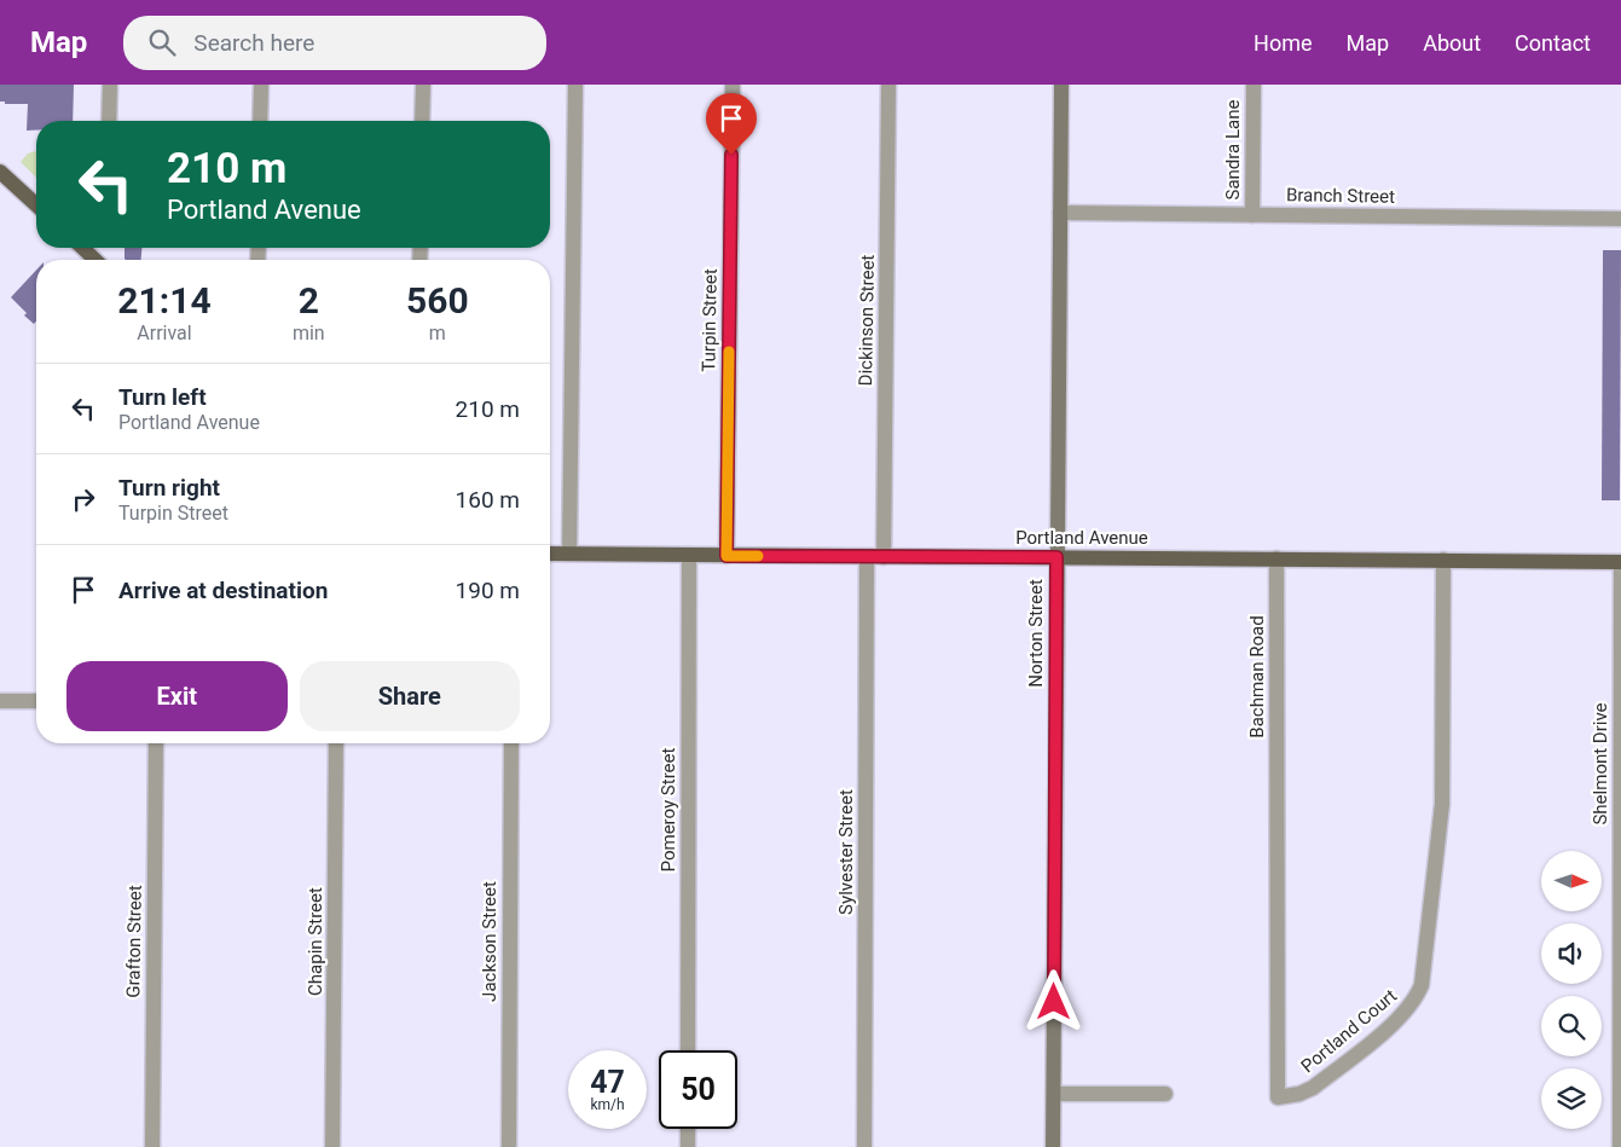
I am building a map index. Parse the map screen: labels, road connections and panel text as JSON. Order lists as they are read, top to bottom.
{
  "streets": {
    "main road": ["Portland Avenue", "Norton Street"],
    "street": [
      "Sandra Lane",
      "Branch Street",
      "Turpin Street",
      "Dickinson Street",
      "Bachman Road",
      "Shelmont Drive",
      "Pomeroy Street",
      "Sylvester Street",
      "Grafton Street",
      "Chapin Street",
      "Jackson Street",
      "Portland Court"
    ]
  },
  "crossings": [
    ["Sandra Lane", "Branch Street"],
    ["Branch Street", "Norton Street"],
    ["Turpin Street", "Portland Avenue"],
    ["Dickinson Street", "Portland Avenue"],
    ["Portland Avenue", "Norton Street"],
    ["Portland Avenue", "Bachman Road"],
    ["Portland Avenue", "Shelmont Drive"],
    ["Portland Avenue", "Pomeroy Street"],
    ["Portland Avenue", "Sylvester Street"],
    ["Portland Avenue", "Portland Court"],
    ["Bachman Road", "Portland Court"]
  ],
  "north": "right",
  "page": {
    "header": "Map",
    "search": "Search here",
    "nav": [
      "Home",
      "Map",
      "About",
      "Contact"
    ],
    "turn": ["210 m", "Portland Avenue"],
    "eta": [
      "21:14",
      "Arrival",
      "2",
      "min",
      "560",
      "m"
    ],
    "list": [
      {
        "name": "Turn left",
        "note": "Portland Avenue",
        "value": "210 m"
      },
      {
        "name": "Turn right",
        "note": "Turpin Street",
        "value": "160 m"
      },
      {
        "name": "Arrive at destination",
        "value": "190 m"
      }
    ],
    "buttons": ["Exit", "Share"],
    "speed": "47 km/h",
    "limit": "50"
  }
}
